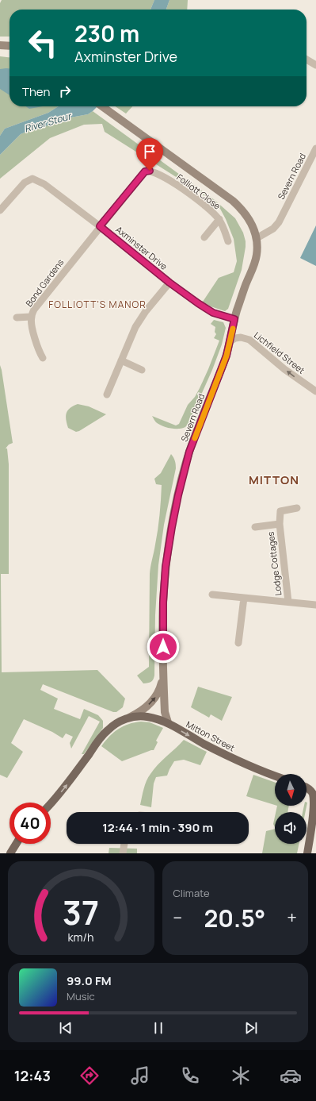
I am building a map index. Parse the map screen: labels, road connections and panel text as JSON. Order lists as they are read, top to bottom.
{
  "streets": {
    "main road": ["Mitton Street"],
    "street": [
      "Severn Road",
      "Folliott Close",
      "Axminster Drive",
      "Bond Gardens",
      "Lichfield Street",
      "Lodge Cottages"
    ]
  },
  "crossings": [
    ["Severn Road", "Axminster Drive"],
    ["Severn Road", "Lichfield Street"],
    ["Severn Road", "Mitton Street"],
    ["Folliott Close", "Axminster Drive"],
    ["Folliott Close", "Bond Gardens"],
    ["Axminster Drive", "Bond Gardens"]
  ],
  "one_way": ["Lichfield Street"],
  "districts": ["FOLLIOTT'S MANOR", "MITTON"],
  "water": ["River Stour"],
  "north": "bottom",
  "page": {
    "turn": ["230 m", "Axminster Drive"],
    "then": "Then",
    "limit": "40",
    "trip": "12:44 · 1 min · 390 m",
    "tile": "Climate",
    "heat": ["−", "20.5°", "+"],
    "song": ["99.0 FM", "Music"],
    "tabs": "12:43",
    "gauge": ["37", "km/h"]
  }
}
